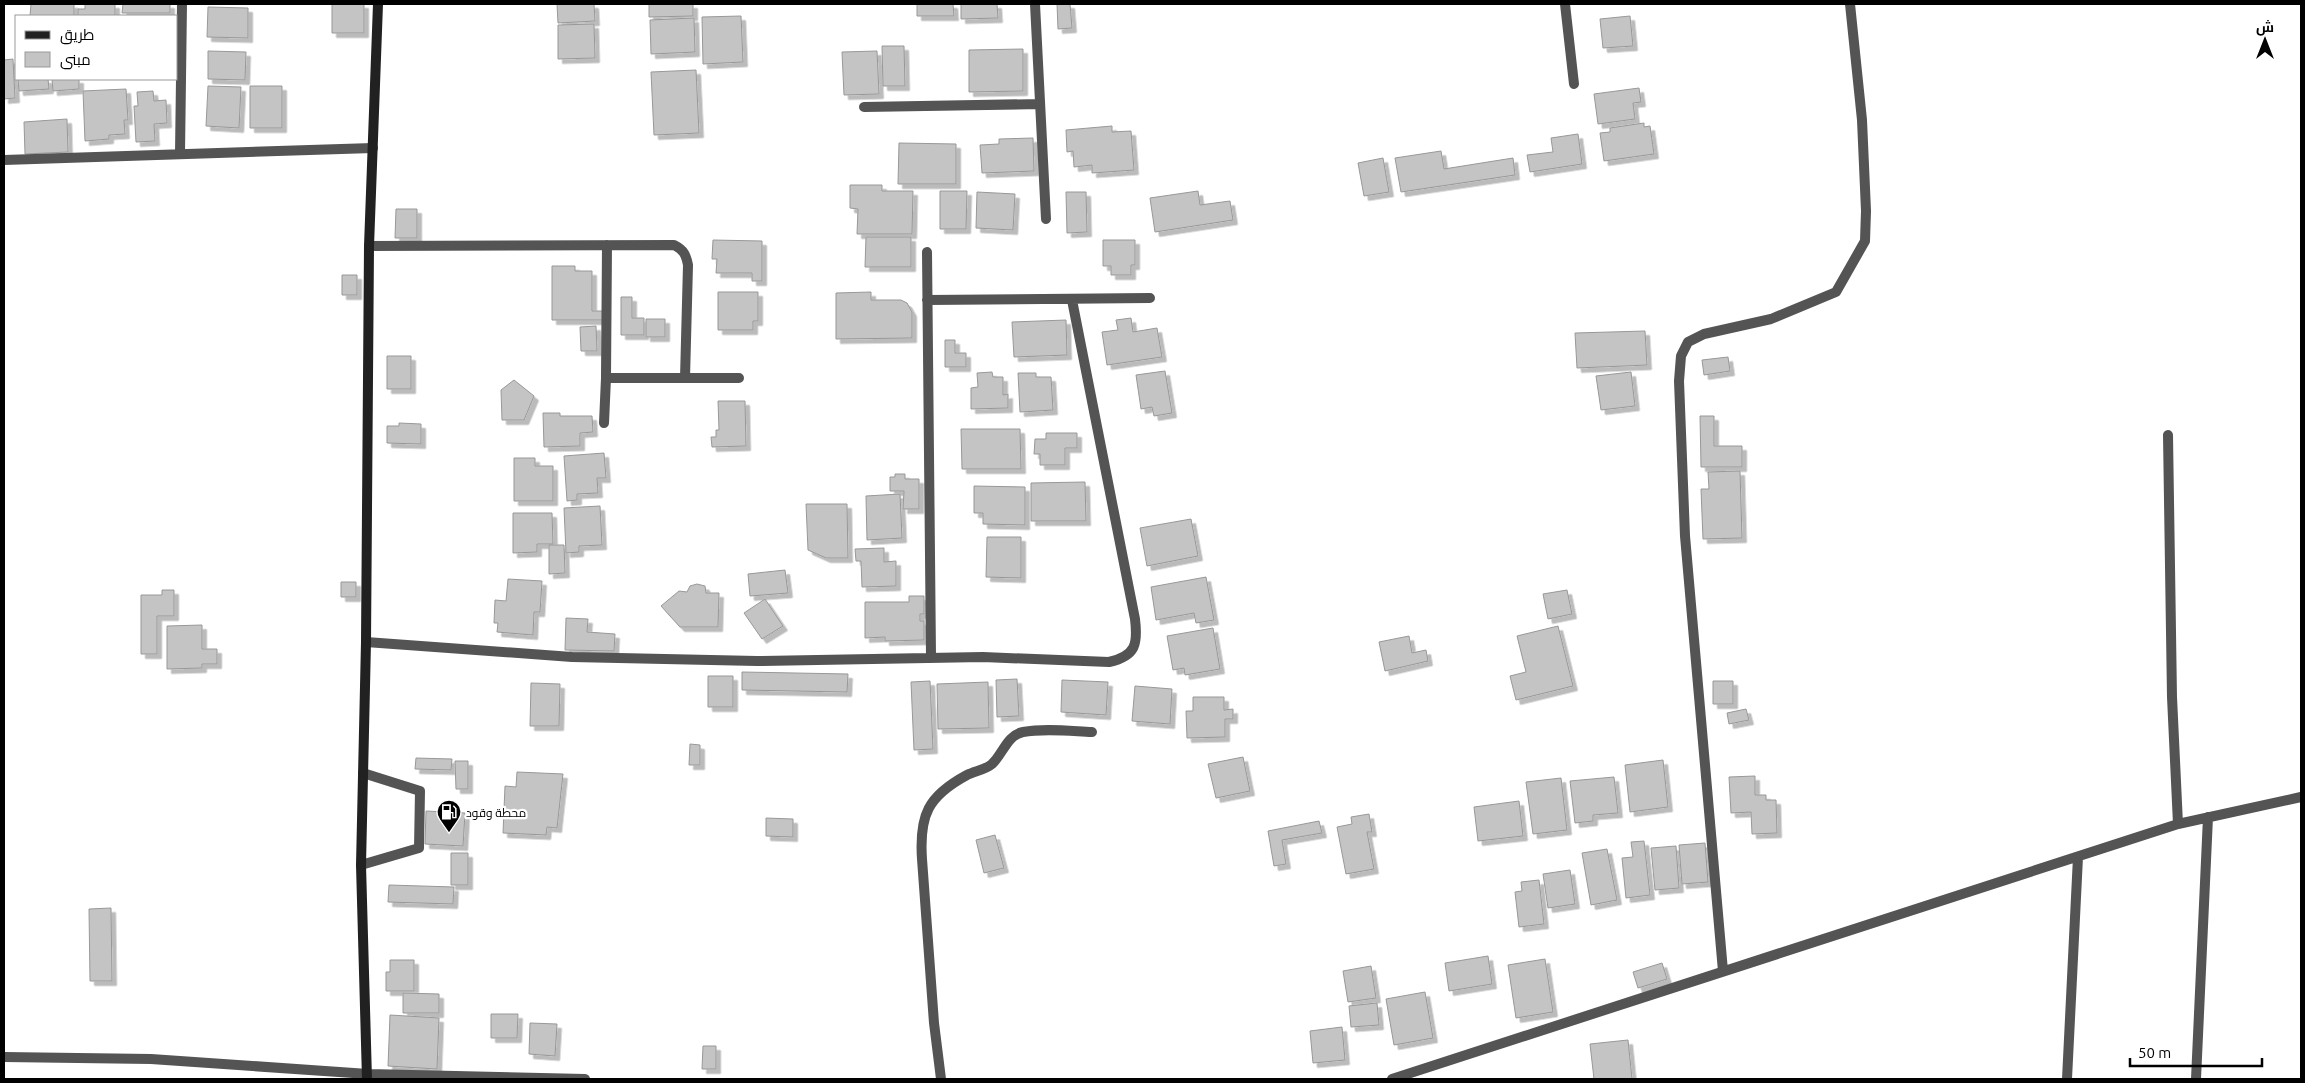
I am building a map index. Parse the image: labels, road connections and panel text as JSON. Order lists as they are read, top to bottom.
{
  "places": {
    "fuel station": ["محطة وقود"]
  },
  "legend": ["طريق", "مبنى"],
  "scale_bar": "50 m",
  "north": "top"
}
